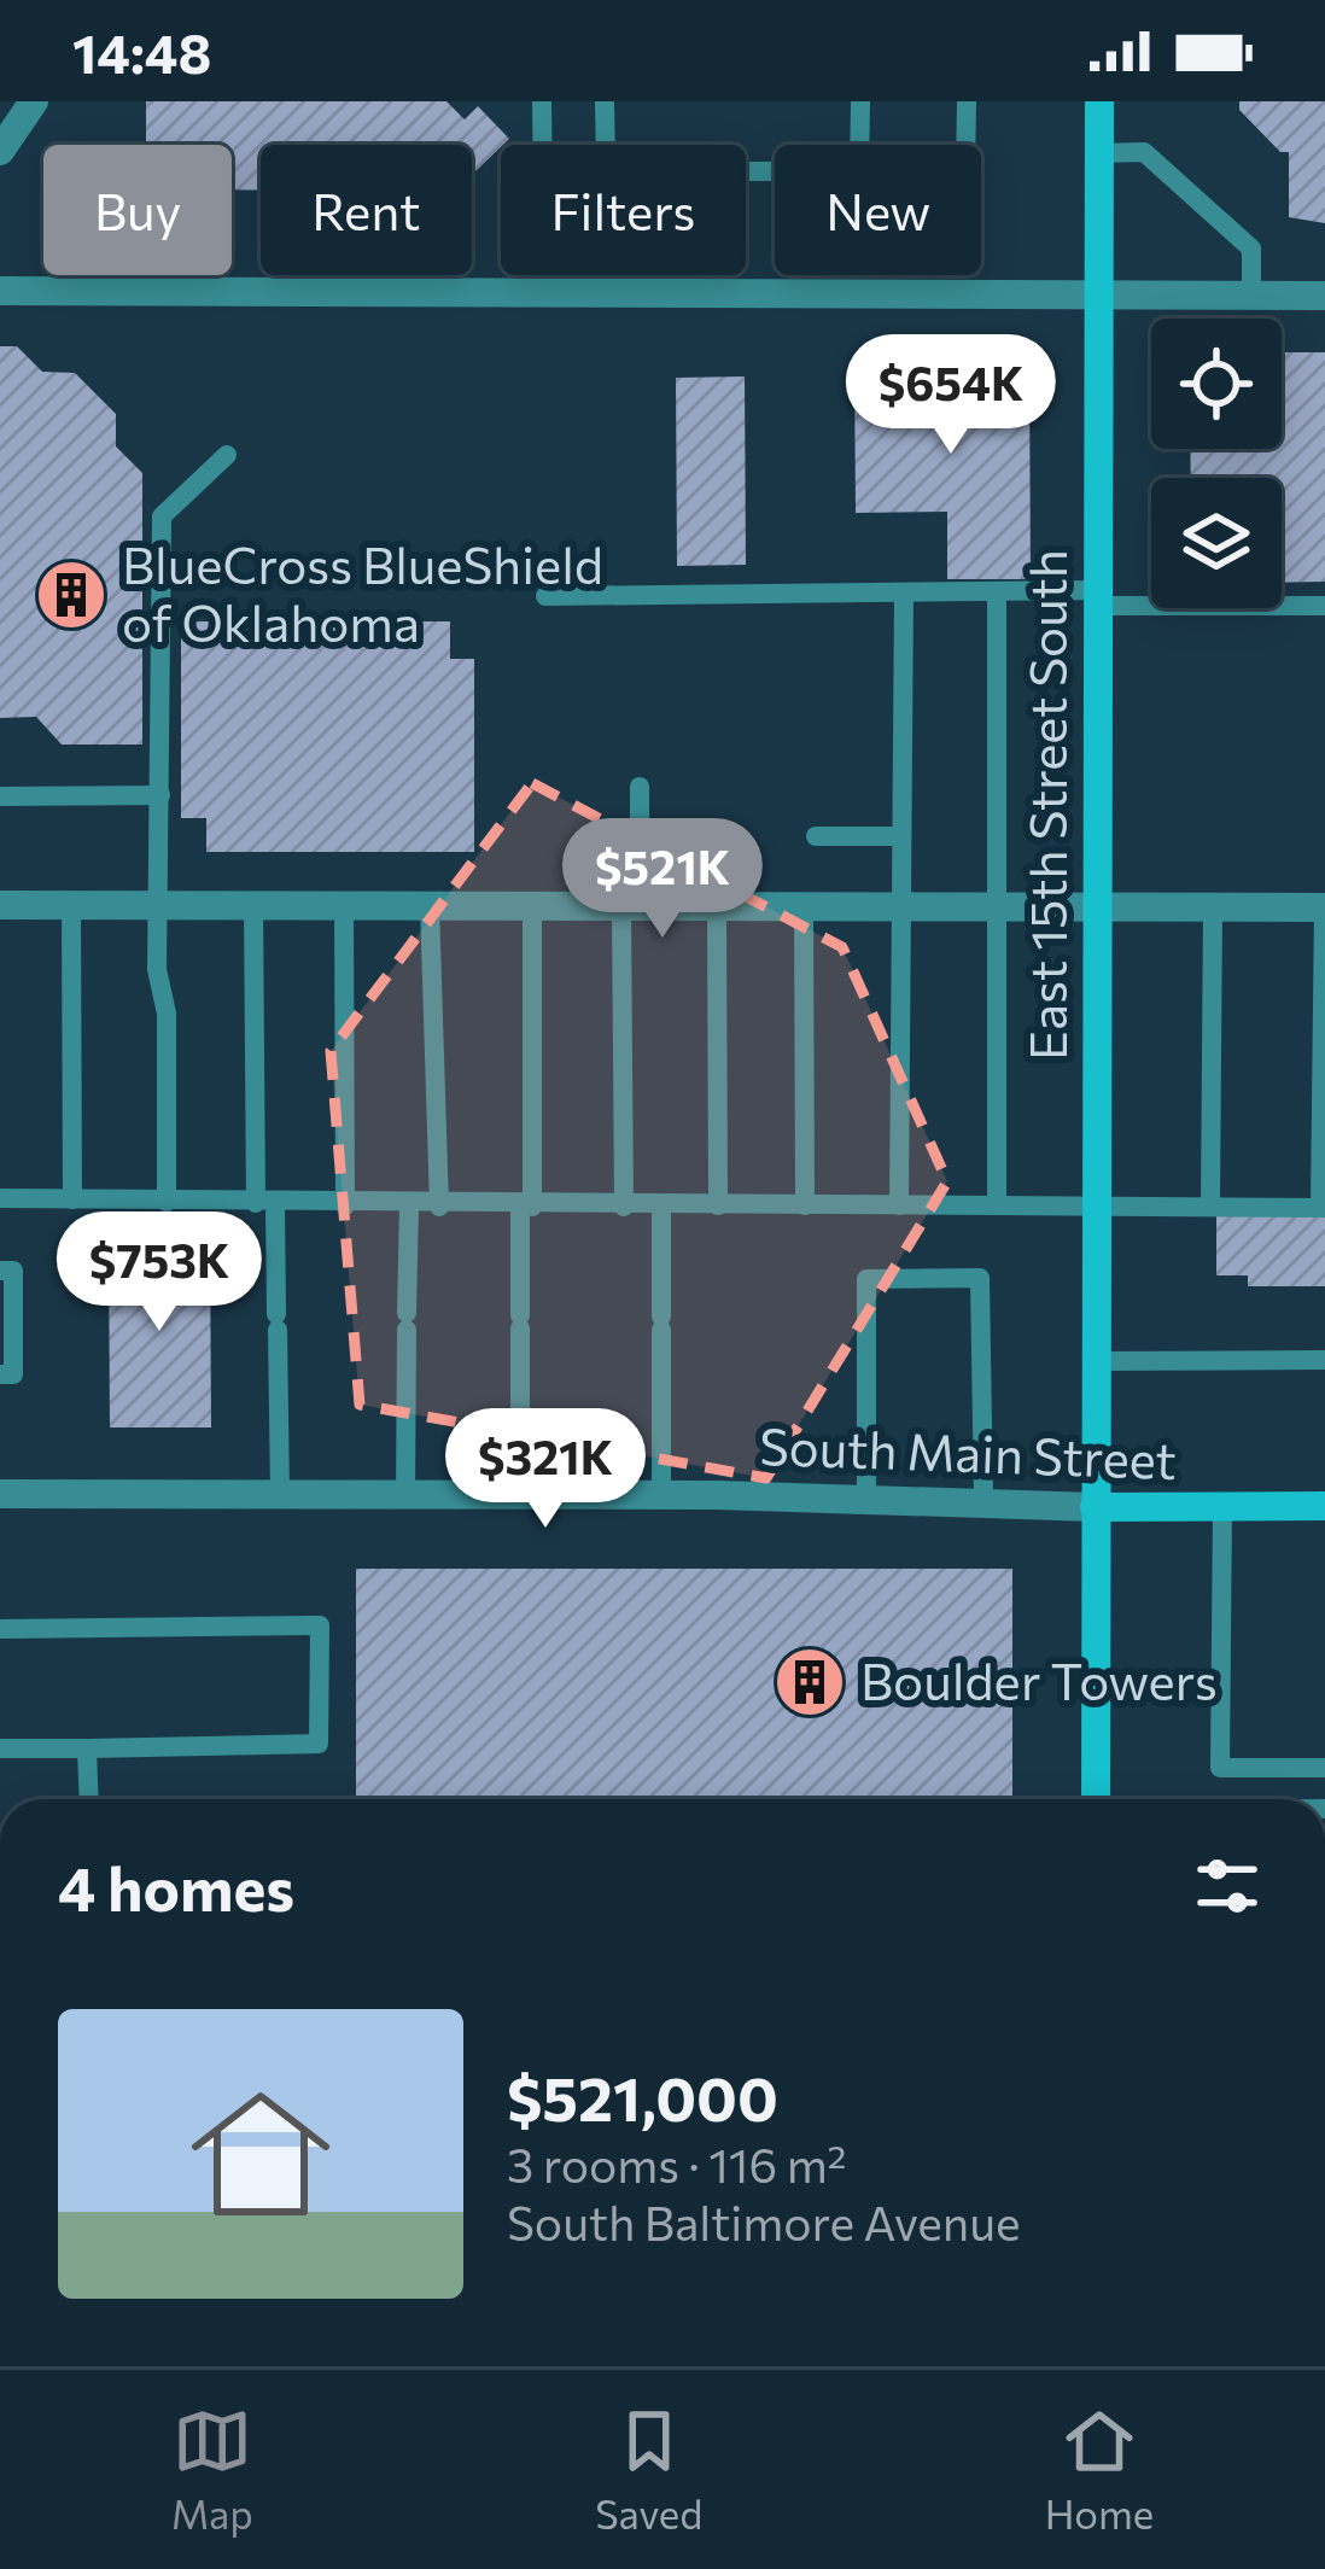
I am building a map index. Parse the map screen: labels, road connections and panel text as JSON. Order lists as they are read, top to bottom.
{
  "streets": {
    "main road": ["East 15th Street South", "South Main Street"]
  },
  "crossings": [
    ["East 15th Street South", "South Main Street"]
  ],
  "places": {
    "building": ["BlueCross BlueShield of Oklahoma", "Boulder Towers"]
  },
  "page": {
    "status": "14:48",
    "chip": [
      "Buy",
      "Rent",
      "Filters",
      "New"
    ],
    "price": [
      "$654K",
      "$521K",
      "$753K",
      "$321K"
    ],
    "heading": "4 homes",
    "list": [
      {
        "name": "$521,000",
        "note": "3 rooms · 116 m² · South Baltimore Avenue"
      }
    ],
    "tabs": ["Map", "Saved", "Home"]
  }
}
